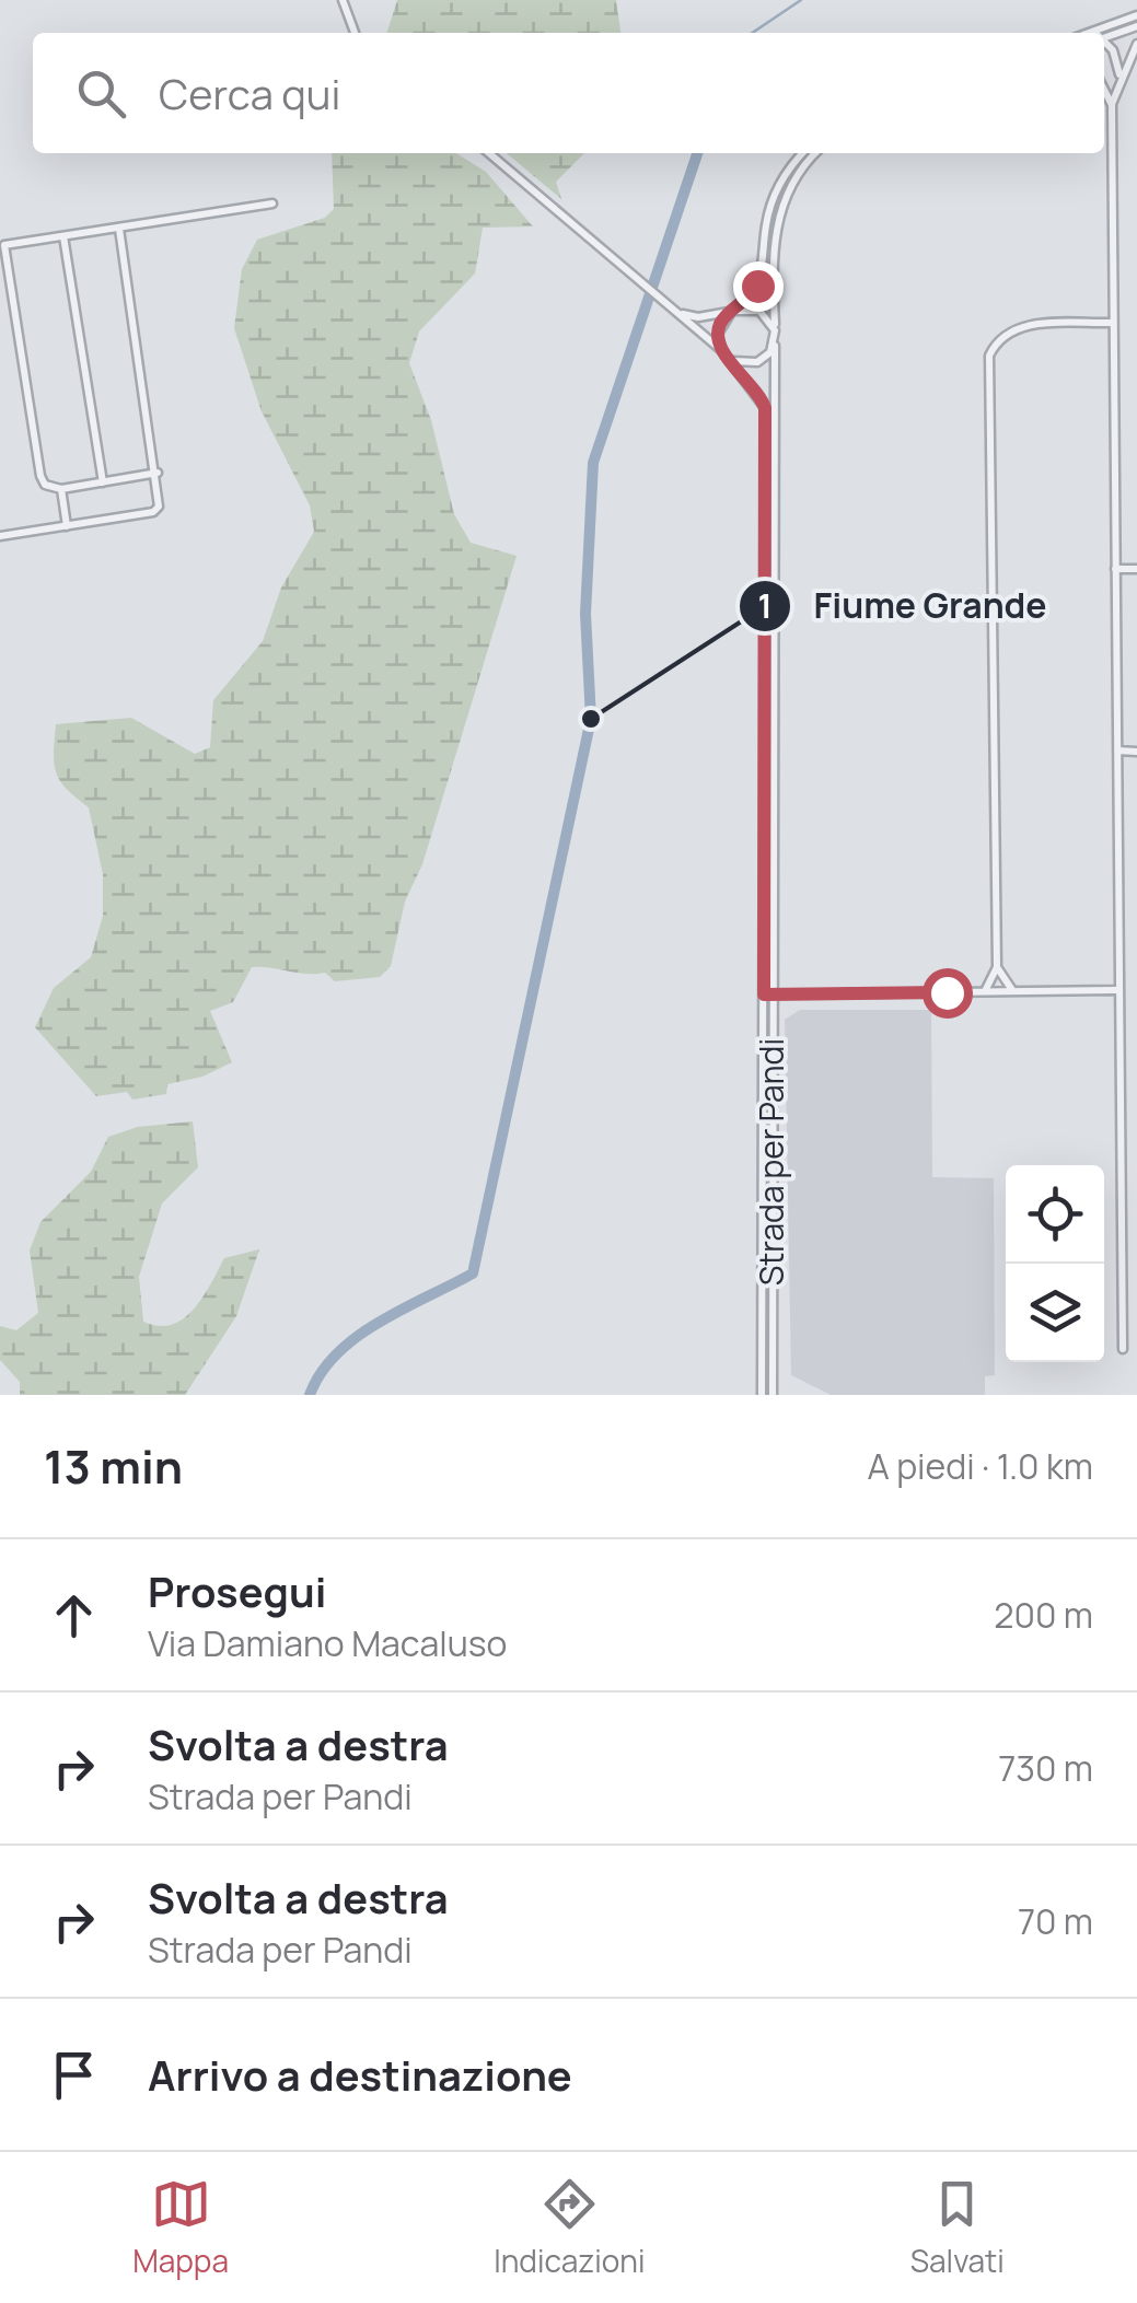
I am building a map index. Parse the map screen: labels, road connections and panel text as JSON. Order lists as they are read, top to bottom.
{
  "streets": {
    "street": ["Strada per Pandi"]
  },
  "places": ["Fiume Grande"],
  "page": {
    "search": "Cerca qui",
    "heading": ["13 min", "A piedi · 1.0 km"],
    "list": [
      ["Prosegui", "Via Damiano Macaluso", "200 m"],
      ["Svolta a destra", "Strada per Pandi", "730 m"],
      ["Svolta a destra", "Strada per Pandi", "70 m"],
      "Arrivo a destinazione"
    ],
    "nav": ["Mappa", "Indicazioni", "Salvati"]
  }
}
